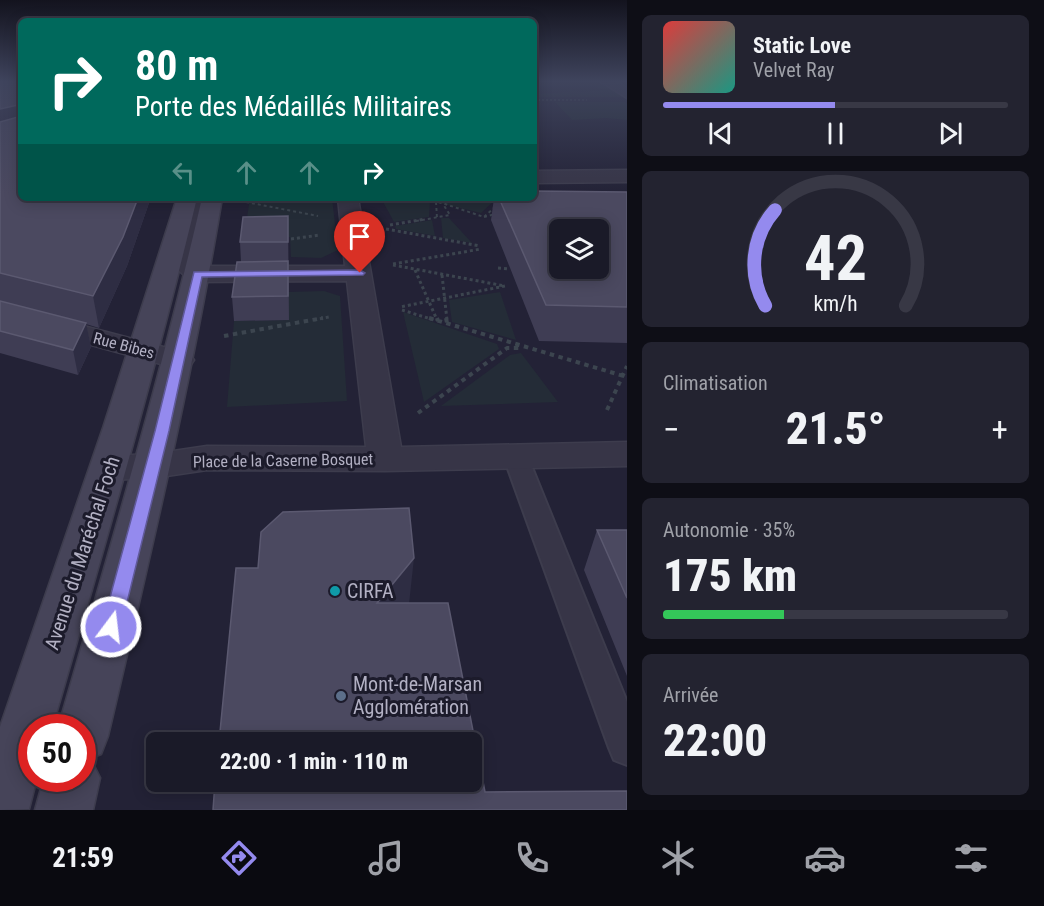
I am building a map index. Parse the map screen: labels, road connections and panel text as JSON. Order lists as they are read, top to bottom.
{
  "streets": {
    "main road": ["Avenue du Maréchal Foch"],
    "street": ["Rue Bibes", "Place de la Caserne Bosquet"]
  },
  "crossings": [
    ["Rue Bibes", "Avenue du Maréchal Foch"],
    ["Place de la Caserne Bosquet", "Avenue du Maréchal Foch"]
  ],
  "places": ["CIRFA", "Mont-de-Marsan Agglomération"],
  "page": {
    "turn": ["80 m", "Porte des Médaillés Militaires"],
    "song": ["Static Love", "Velvet Ray"],
    "tile": [
      "Climatisation",
      ["Autonomie · 35%", "175 km"],
      ["Arrivée", "22:00"]
    ],
    "heat": ["−", "21.5°", "+"],
    "limit": "50",
    "trip": "22:00 · 1 min · 110 m",
    "tabs": "21:59",
    "gauge": ["42", "km/h"]
  }
}
